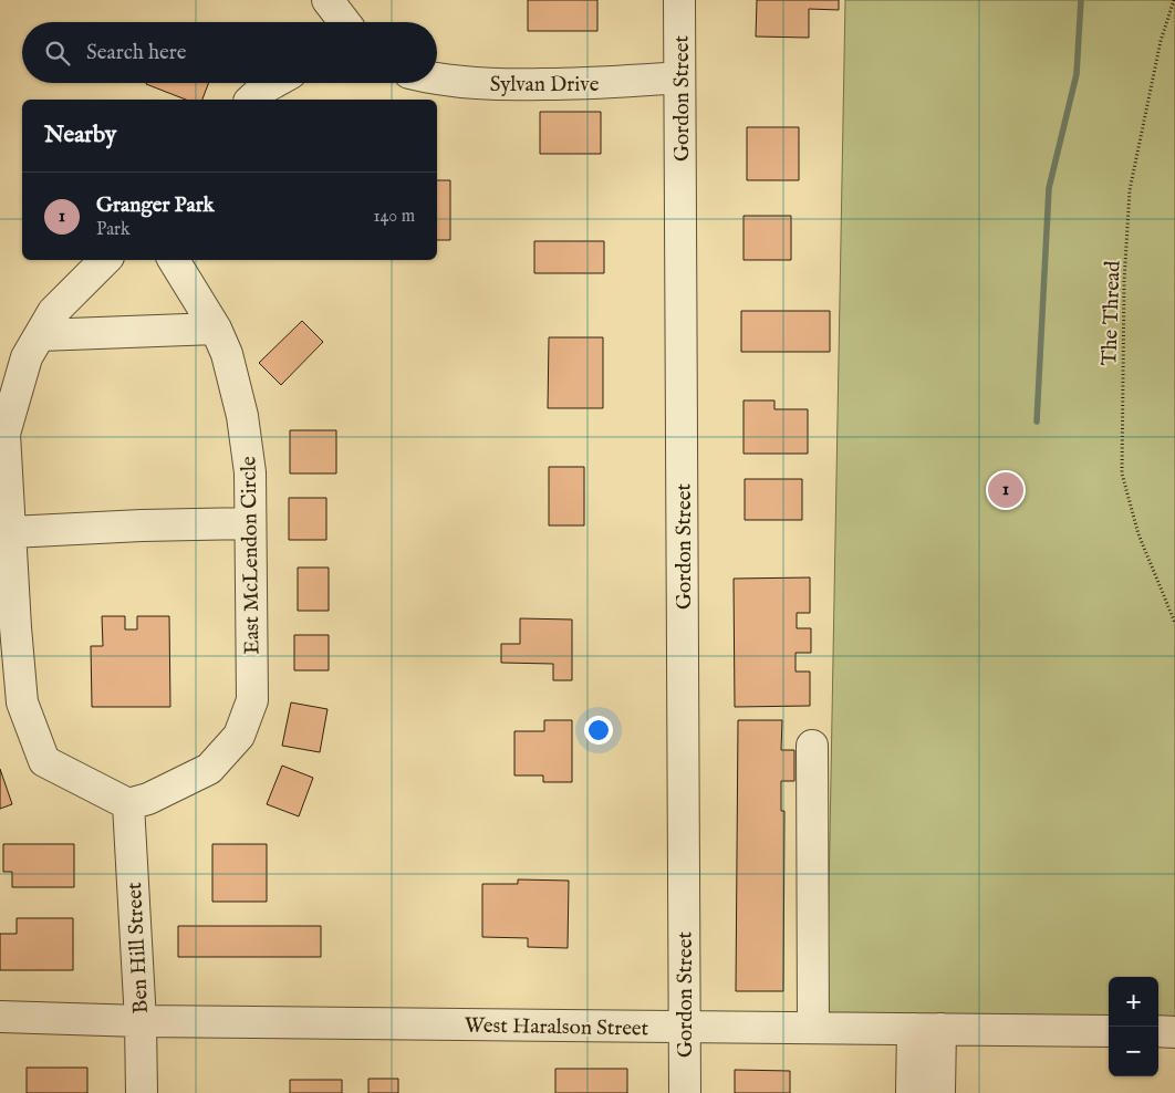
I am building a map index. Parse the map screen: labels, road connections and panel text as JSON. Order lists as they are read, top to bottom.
{
  "streets": {
    "street": [
      "Sylvan Drive",
      "Gordon Street",
      "East McLendon Circle",
      "Ben Hill Street",
      "West Haralson Street"
    ],
    "path": ["The Thread"]
  },
  "crossings": [
    ["Sylvan Drive", "Gordon Street"],
    ["Gordon Street", "West Haralson Street"],
    ["East McLendon Circle", "Ben Hill Street"],
    ["Ben Hill Street", "West Haralson Street"]
  ],
  "page": {
    "search": "Search here",
    "heading": "Nearby",
    "list": [
      {
        "mark": "1",
        "name": "Granger Park",
        "note": "Park",
        "value": "140 m"
      }
    ],
    "pins": "1",
    "map_buttons": ["+", "−"]
  }
}
